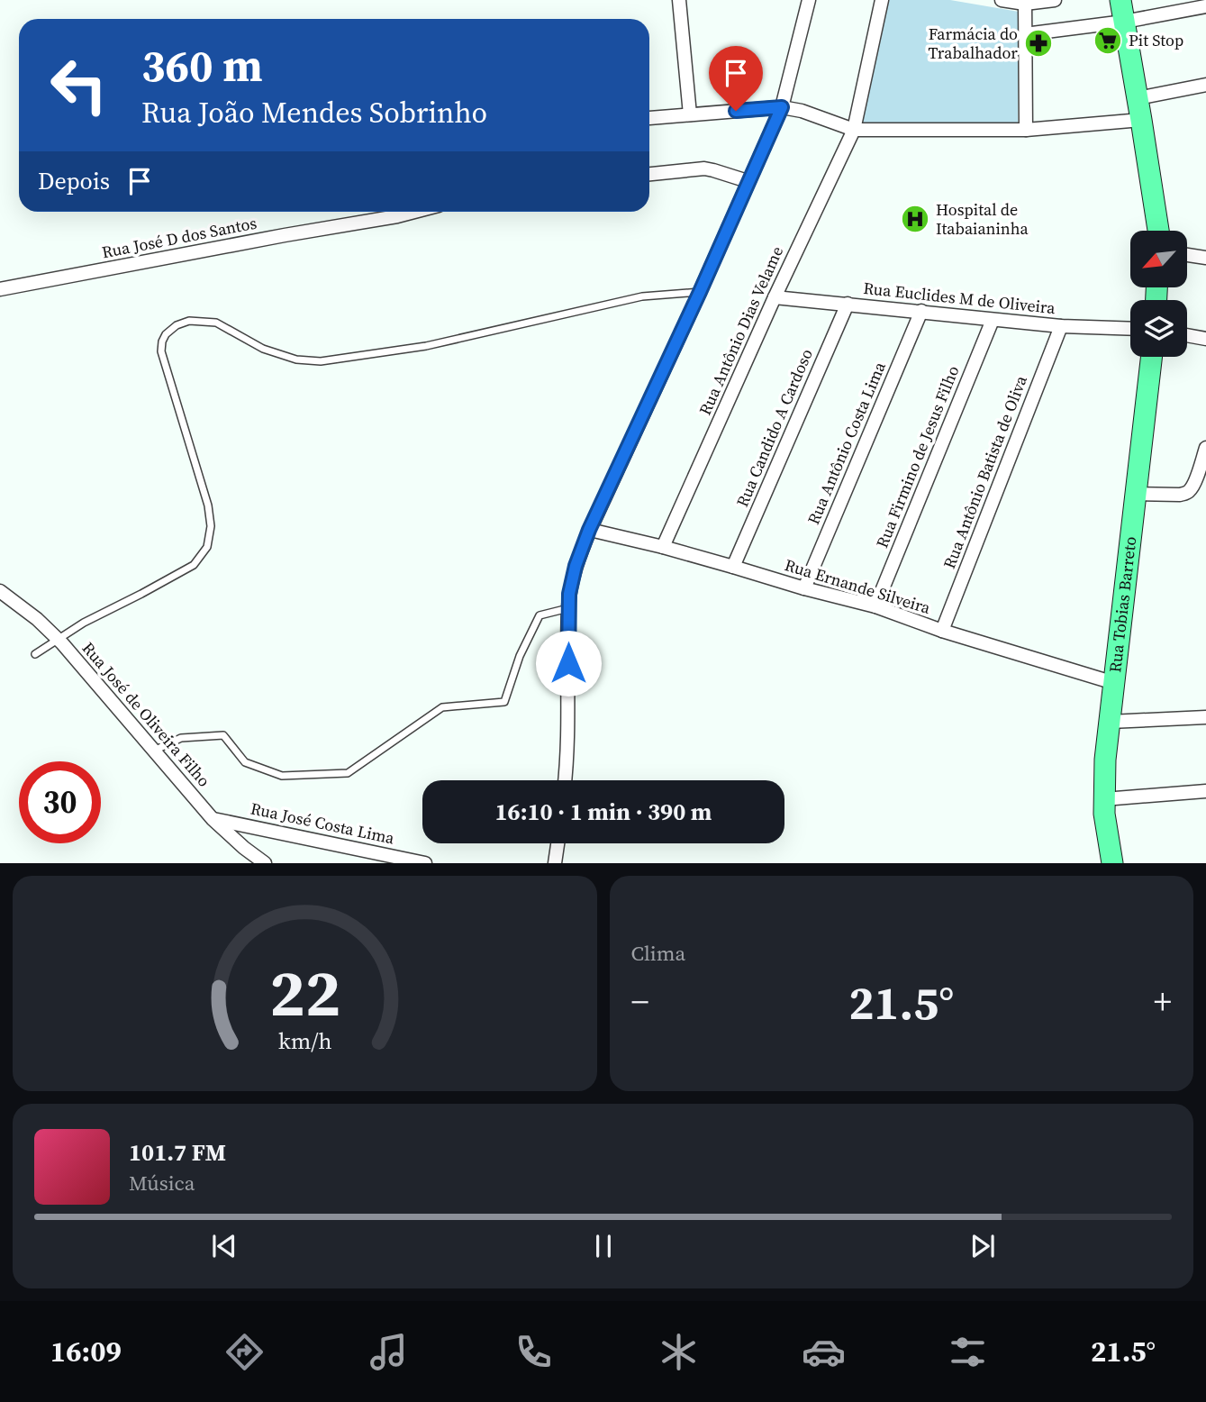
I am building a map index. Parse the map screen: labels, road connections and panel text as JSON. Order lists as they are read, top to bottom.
{
  "streets": {
    "main road": ["Rua Tobias Barreto"],
    "street": [
      "Rua José D dos Santos",
      "Rua Euclides M de Oliveira",
      "Rua Antônio Dias Velame",
      "Rua Candido A Cardoso",
      "Rua Antônio Costa Lima",
      "Rua Firmino de Jesus Filho",
      "Rua Antônio Batista de Oliva",
      "Rua Ernande Silveira",
      "Rua José de Oliveira Filho",
      "Rua José Costa Lima"
    ]
  },
  "crossings": [
    ["Rua Euclides M de Oliveira", "Rua Antônio Dias Velame"],
    ["Rua Euclides M de Oliveira", "Rua Candido A Cardoso"],
    ["Rua Euclides M de Oliveira", "Rua Antônio Costa Lima"],
    ["Rua Euclides M de Oliveira", "Rua Firmino de Jesus Filho"],
    ["Rua Euclides M de Oliveira", "Rua Antônio Batista de Oliva"],
    ["Rua Antônio Dias Velame", "Rua Ernande Silveira"],
    ["Rua Candido A Cardoso", "Rua Ernande Silveira"],
    ["Rua Antônio Costa Lima", "Rua Ernande Silveira"],
    ["Rua Firmino de Jesus Filho", "Rua Ernande Silveira"],
    ["Rua Antônio Batista de Oliva", "Rua Ernande Silveira"],
    ["Rua Ernande Silveira", "Rua Tobias Barreto"],
    ["Rua José de Oliveira Filho", "Rua José Costa Lima"]
  ],
  "places": {
    "supermarket": ["Pit Stop"],
    "pharmacy": ["Farmácia do Trabalhador"],
    "hospital": ["Hospital de Itabaianinha"]
  },
  "north": "bottom left",
  "page": {
    "turn": ["360 m", "Rua João Mendes Sobrinho"],
    "then": "Depois",
    "limit": "30",
    "trip": "16:10 · 1 min · 390 m",
    "tile": "Clima",
    "heat": ["−", "21.5°", "+"],
    "song": ["101.7 FM", "Música"],
    "tabs": ["16:09", "21.5°"],
    "gauge": ["22", "km/h"]
  }
}
